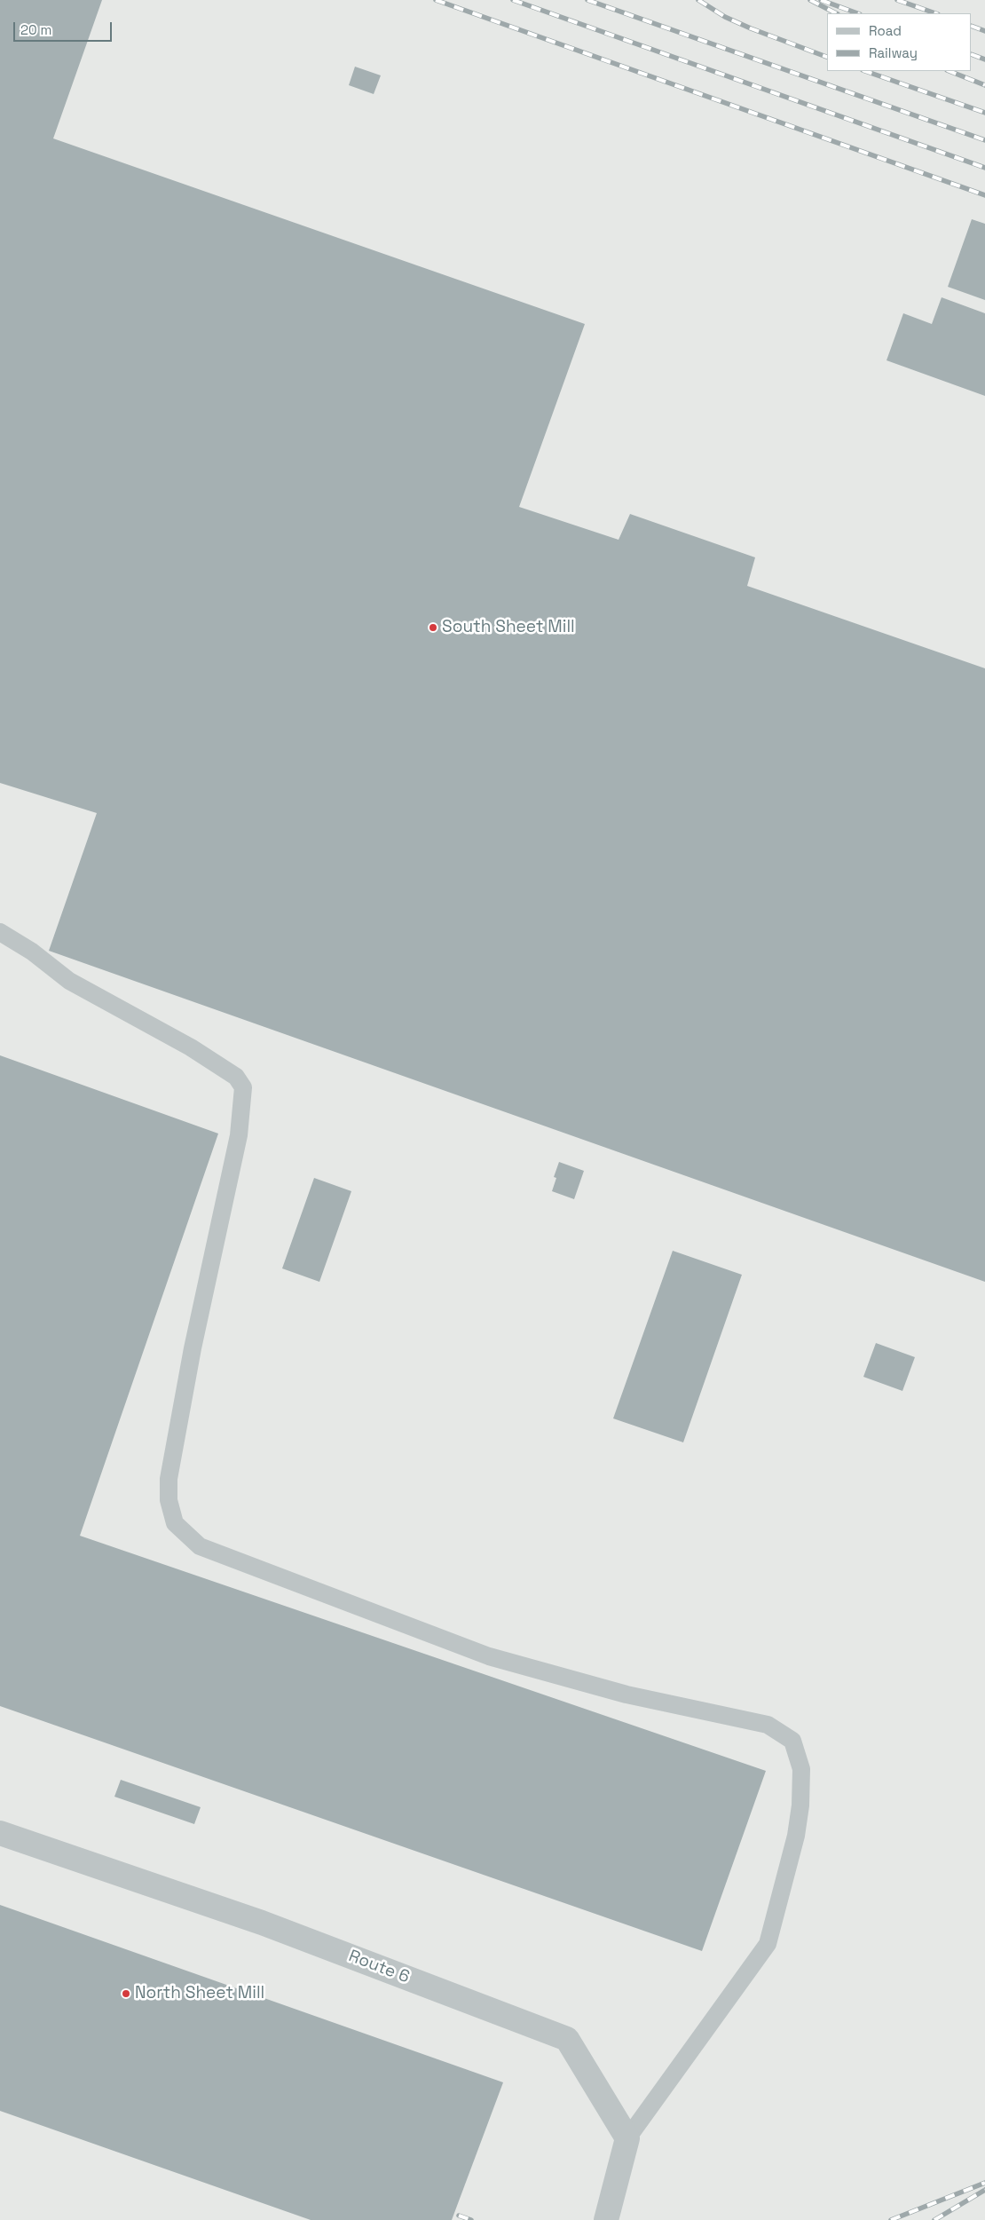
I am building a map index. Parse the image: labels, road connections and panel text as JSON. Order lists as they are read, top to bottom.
{
  "streets": {
    "street": ["Route 6"]
  },
  "places": ["South Sheet Mill", "North Sheet Mill"],
  "legend": ["Road", "Railway"],
  "scale_bar": "20 m"
}
